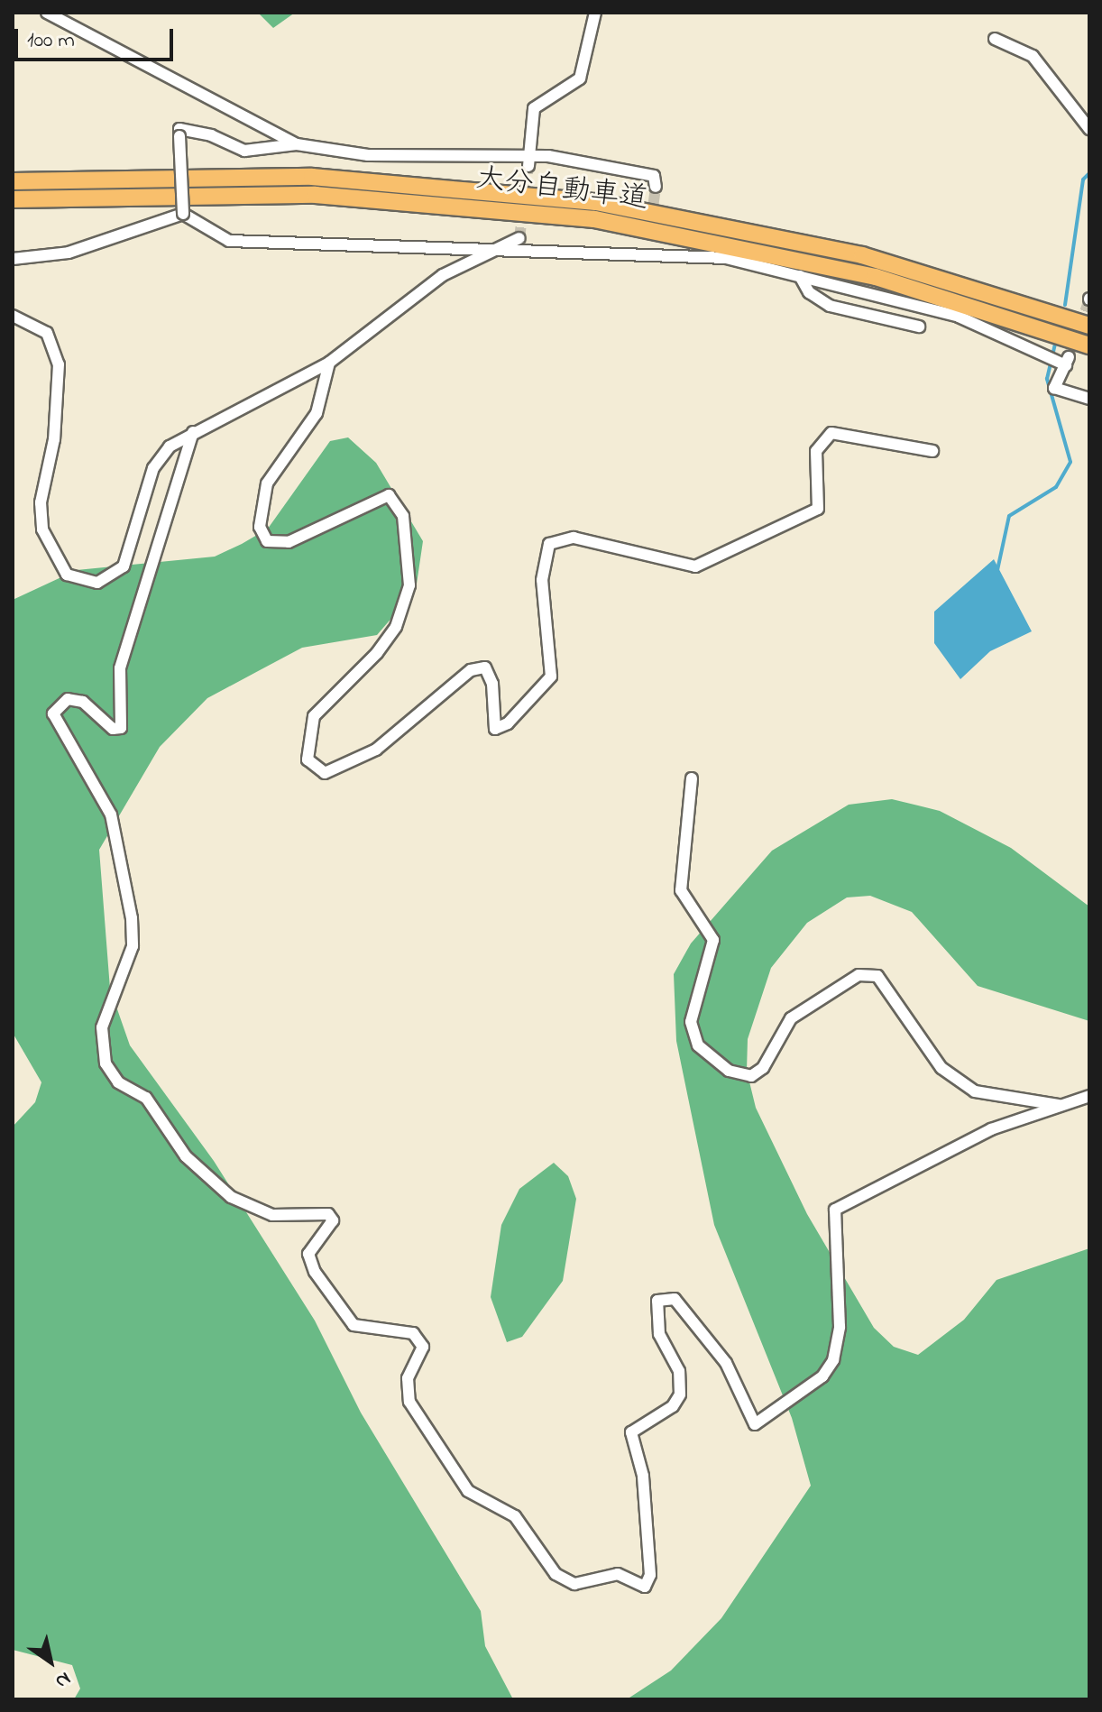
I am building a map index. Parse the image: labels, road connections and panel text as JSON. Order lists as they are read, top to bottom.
{
  "streets": {
    "highway": ["大分自動車道"]
  },
  "scale_bar": "100 m",
  "north": "bottom right"
}
